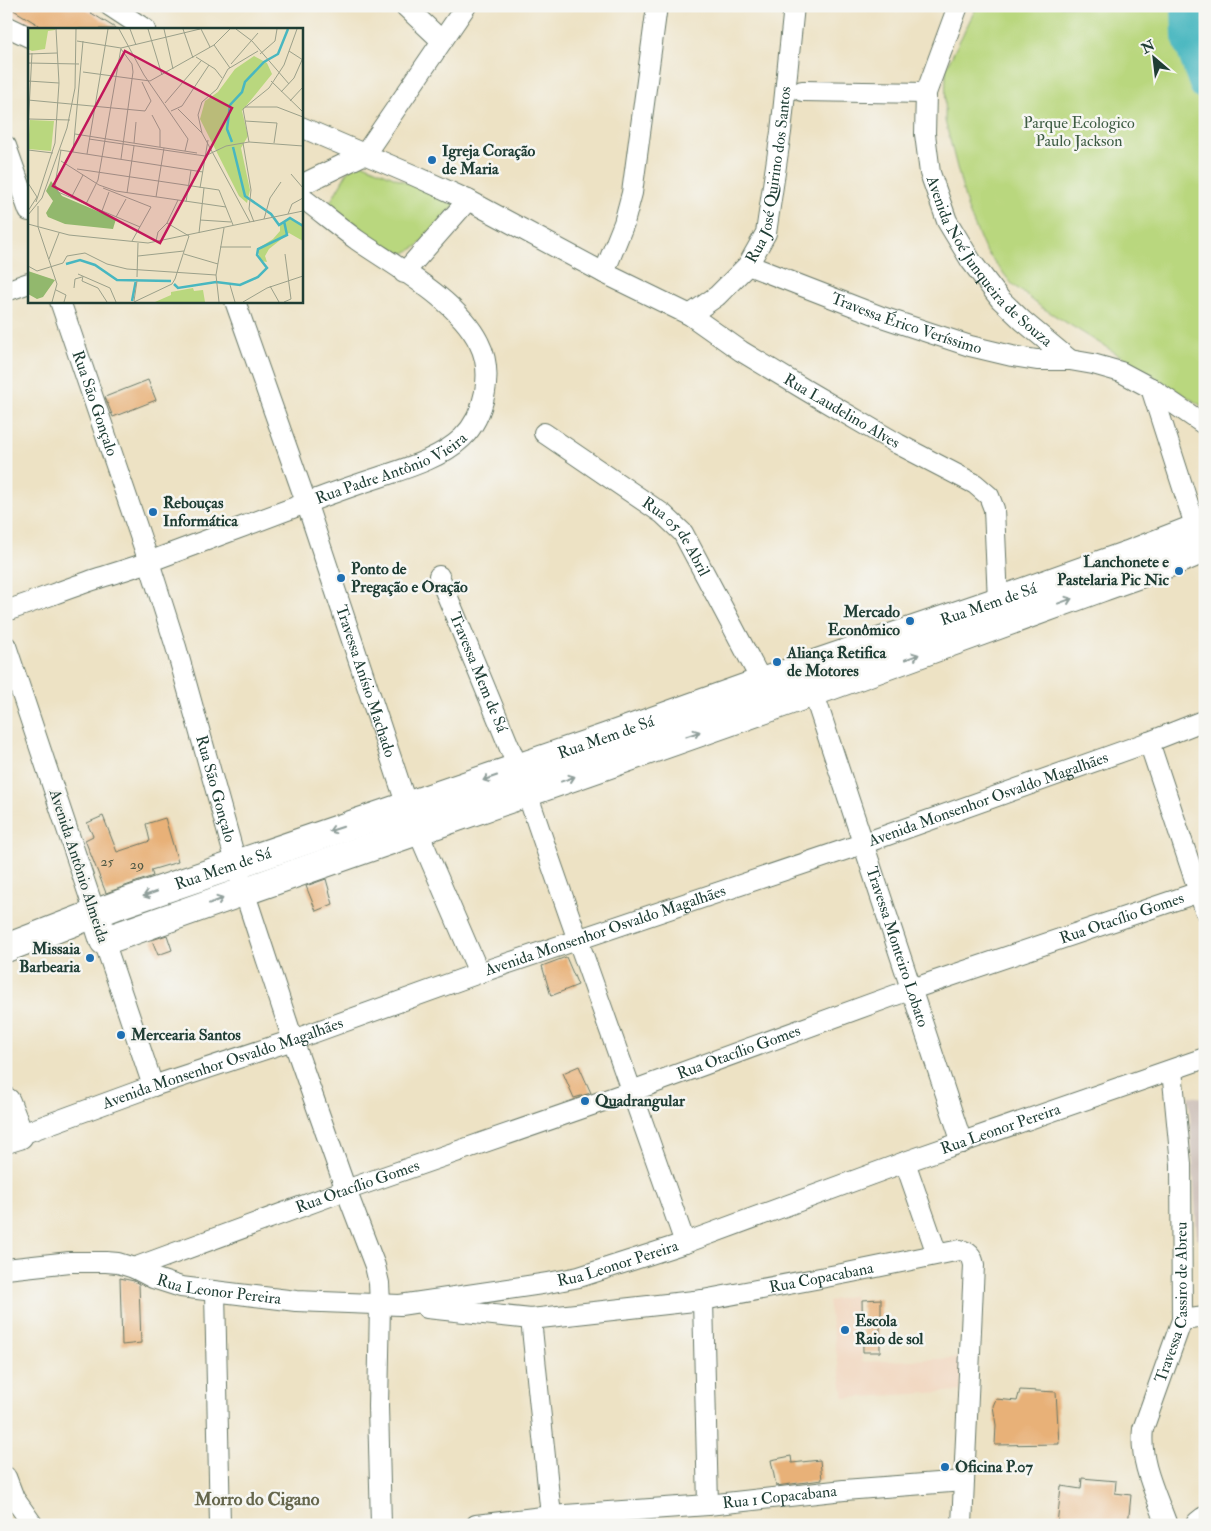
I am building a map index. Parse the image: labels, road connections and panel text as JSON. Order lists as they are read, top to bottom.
{
  "streets": {
    "street": [
      "Rua José Quirino dos Santos",
      "Avenida Noé Junqueira de Souza",
      "Travessa Érico Veríssimo",
      "Rua São Gonçalo",
      "Rua Laudelino Alves",
      "Rua Padre Antônio Vieira",
      "Rua 05 de Abril",
      "Rua Mem de Sá",
      "Travessa Mem de Sá",
      "Travessa Anísio Machado",
      "Avenida Monsenhor Osvaldo Magalhães",
      "Avenida Antônio Almeida",
      "Rua Otacílio Gomes",
      "Travessa Monteiro Lobato",
      "Rua Leonor Pereira",
      "Rua Copacabana",
      "Travessa Cassiro de Abreu",
      "Rua 1 Copacabana"
    ]
  },
  "crossings": [
    ["Rua José Quirino dos Santos", "Travessa Érico Veríssimo"],
    ["Rua José Quirino dos Santos", "Rua Laudelino Alves"],
    ["Avenida Noé Junqueira de Souza", "Travessa Érico Veríssimo"],
    ["Rua São Gonçalo", "Rua Padre Antônio Vieira"],
    ["Rua São Gonçalo", "Rua Mem de Sá"],
    ["Rua São Gonçalo", "Avenida Monsenhor Osvaldo Magalhães"],
    ["Rua São Gonçalo", "Rua Otacílio Gomes"],
    ["Rua São Gonçalo", "Rua Leonor Pereira"],
    ["Rua Laudelino Alves", "Rua Mem de Sá"],
    ["Rua Padre Antônio Vieira", "Travessa Anísio Machado"],
    ["Rua 05 de Abril", "Rua Mem de Sá"],
    ["Rua Mem de Sá", "Travessa Mem de Sá"],
    ["Rua Mem de Sá", "Travessa Anísio Machado"],
    ["Rua Mem de Sá", "Avenida Antônio Almeida"],
    ["Rua Mem de Sá", "Travessa Monteiro Lobato"],
    ["Travessa Anísio Machado", "Avenida Monsenhor Osvaldo Magalhães"],
    ["Avenida Monsenhor Osvaldo Magalhães", "Avenida Antônio Almeida"],
    ["Avenida Monsenhor Osvaldo Magalhães", "Travessa Monteiro Lobato"],
    ["Rua Otacílio Gomes", "Travessa Monteiro Lobato"],
    ["Rua Otacílio Gomes", "Rua Leonor Pereira"],
    ["Travessa Monteiro Lobato", "Rua Leonor Pereira"],
    ["Rua Leonor Pereira", "Rua Copacabana"],
    ["Rua Leonor Pereira", "Travessa Cassiro de Abreu"],
    ["Rua Copacabana", "Rua 1 Copacabana"]
  ],
  "districts": ["Morro do Cigano"],
  "parks": ["Parque Ecologico Paulo Jackson"],
  "places": [
    "Igreja Coração de Maria",
    "Rebouças Informática",
    "Lanchonete e Pastelaria Pic Nic",
    "Ponto de Pregação e Oração",
    "Mercado Econômico",
    "Aliança Retifica de Motores",
    "Missaia Barbearia",
    "Mercearia Santos",
    "Quadrangular",
    "Escola Raio de sol",
    "Oficina P.07"
  ],
  "house_numbers": ["25", "29"],
  "north": "top left"
}
